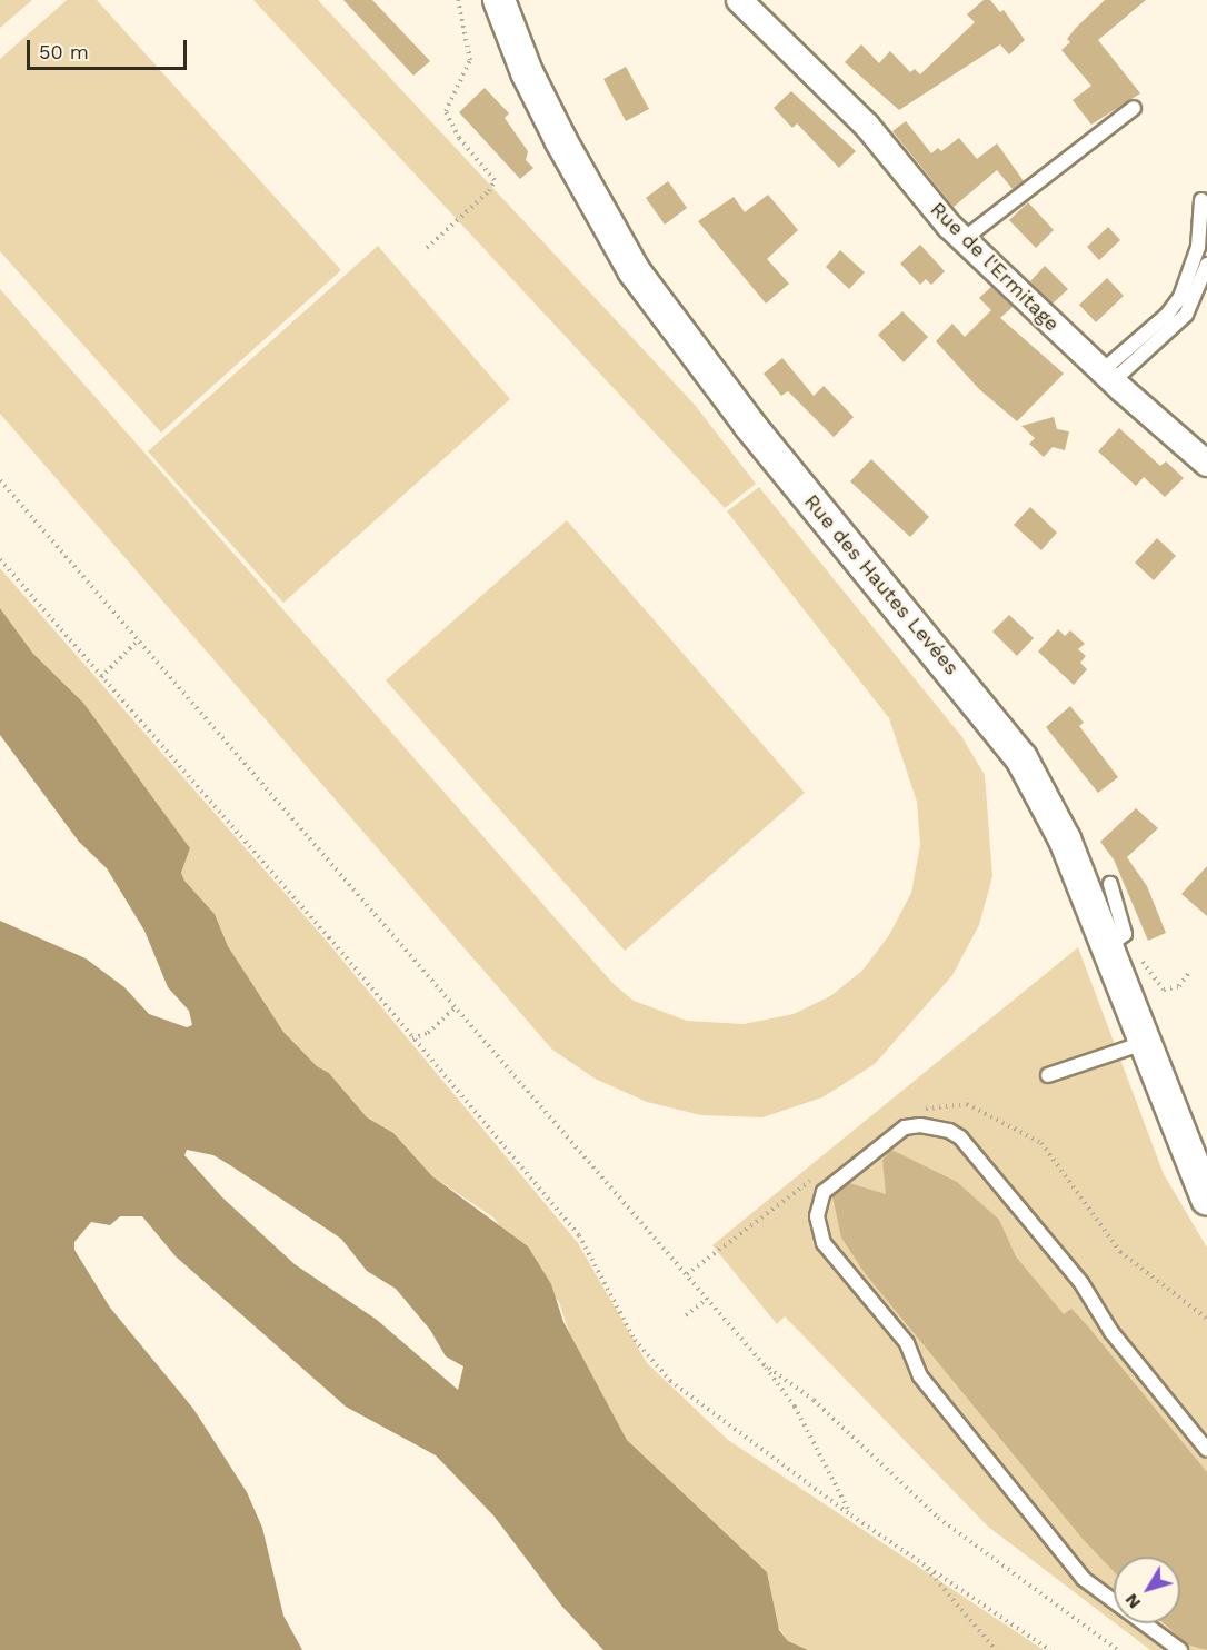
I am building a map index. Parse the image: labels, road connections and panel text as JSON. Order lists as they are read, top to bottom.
{
  "streets": {
    "street": ["Rue de l'Ermitage", "Rue des Hautes Levées"]
  },
  "scale_bar": "50 m",
  "north": "bottom left"
}
